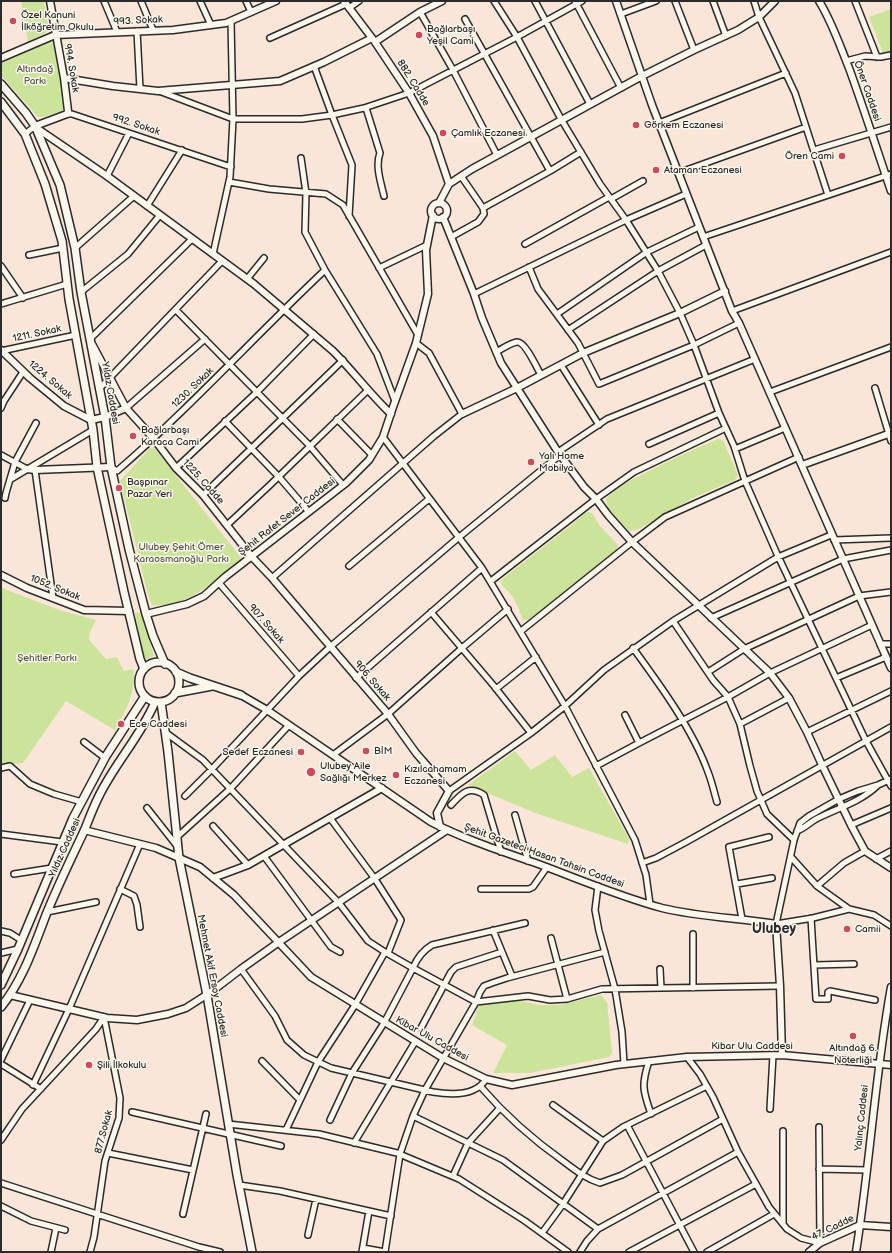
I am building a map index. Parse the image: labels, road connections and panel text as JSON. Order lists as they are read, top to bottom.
{
  "streets": {
    "main road": ["Yıldız Caddesi", "Şehit Gazeteci Hasan Tahsin Caddesi", "Mehmet Akif Ersoy Caddesi"],
    "street": [
      "993. Sokak",
      "994. Sokak",
      "882. Cadde",
      "Öner Caddesi",
      "992. Sokak",
      "1211. Sokak",
      "1224. Sokak",
      "1230. Sokak",
      "1225. Cadde",
      "Şehit Rafet Sever Caddesi",
      "1052. Sokak",
      "907. Sokak",
      "906. Sokak",
      "Kibar Ulu Caddesi",
      "Yalınç Caddesi",
      "877.Sokak",
      "47. Cadde"
    ]
  },
  "crossings": [
    ["993. Sokak", "994. Sokak"],
    ["994. Sokak", "992. Sokak"],
    ["1211. Sokak", "1224. Sokak"],
    ["1230. Sokak", "Yıldız Caddesi"],
    ["1230. Sokak", "1225. Cadde"],
    ["Yıldız Caddesi", "1225. Cadde"],
    ["Yıldız Caddesi", "Şehit Rafet Sever Caddesi"],
    ["Yıldız Caddesi", "Şehit Gazeteci Hasan Tahsin Caddesi"],
    ["Yıldız Caddesi", "Mehmet Akif Ersoy Caddesi"],
    ["Yıldız Caddesi", "Kibar Ulu Caddesi"],
    ["1225. Cadde", "Şehit Rafet Sever Caddesi"],
    ["1225. Cadde", "906. Sokak"],
    ["Şehit Rafet Sever Caddesi", "907. Sokak"],
    ["Şehit Rafet Sever Caddesi", "906. Sokak"],
    ["Şehit Gazeteci Hasan Tahsin Caddesi", "Mehmet Akif Ersoy Caddesi"],
    ["Mehmet Akif Ersoy Caddesi", "Kibar Ulu Caddesi"],
    ["Kibar Ulu Caddesi", "Yalınç Caddesi"],
    ["Yalınç Caddesi", "47. Cadde"]
  ],
  "districts": ["Ulubey"],
  "parks": ["Altındağ Parkı", "Ulubey Şehit Ömer Karaosmanoğlu Parkı", "Şehitler Parkı"],
  "places": [
    "Özel Kanuni İlköğretim Okulu",
    "Bağlarbaşı Yeşil Cami",
    "Görkem Eczanesi",
    "Çamlık Eczanesi",
    "Ören Cami",
    "Ataman Eczanesi",
    "Bağlarbaşı Karaca Cami",
    "Yalı Home Mobilya",
    "Başpınar Pazar Yeri",
    "Ece Caddesi",
    "BİM",
    "Sedef Eczanesi",
    "Ulubey Aile Sağlığı Merkez",
    "Kızılcahamam Eczanesi",
    "Camii",
    "Altındağ 6. Noterliği",
    "Şili İlkokulu"
  ]
}
